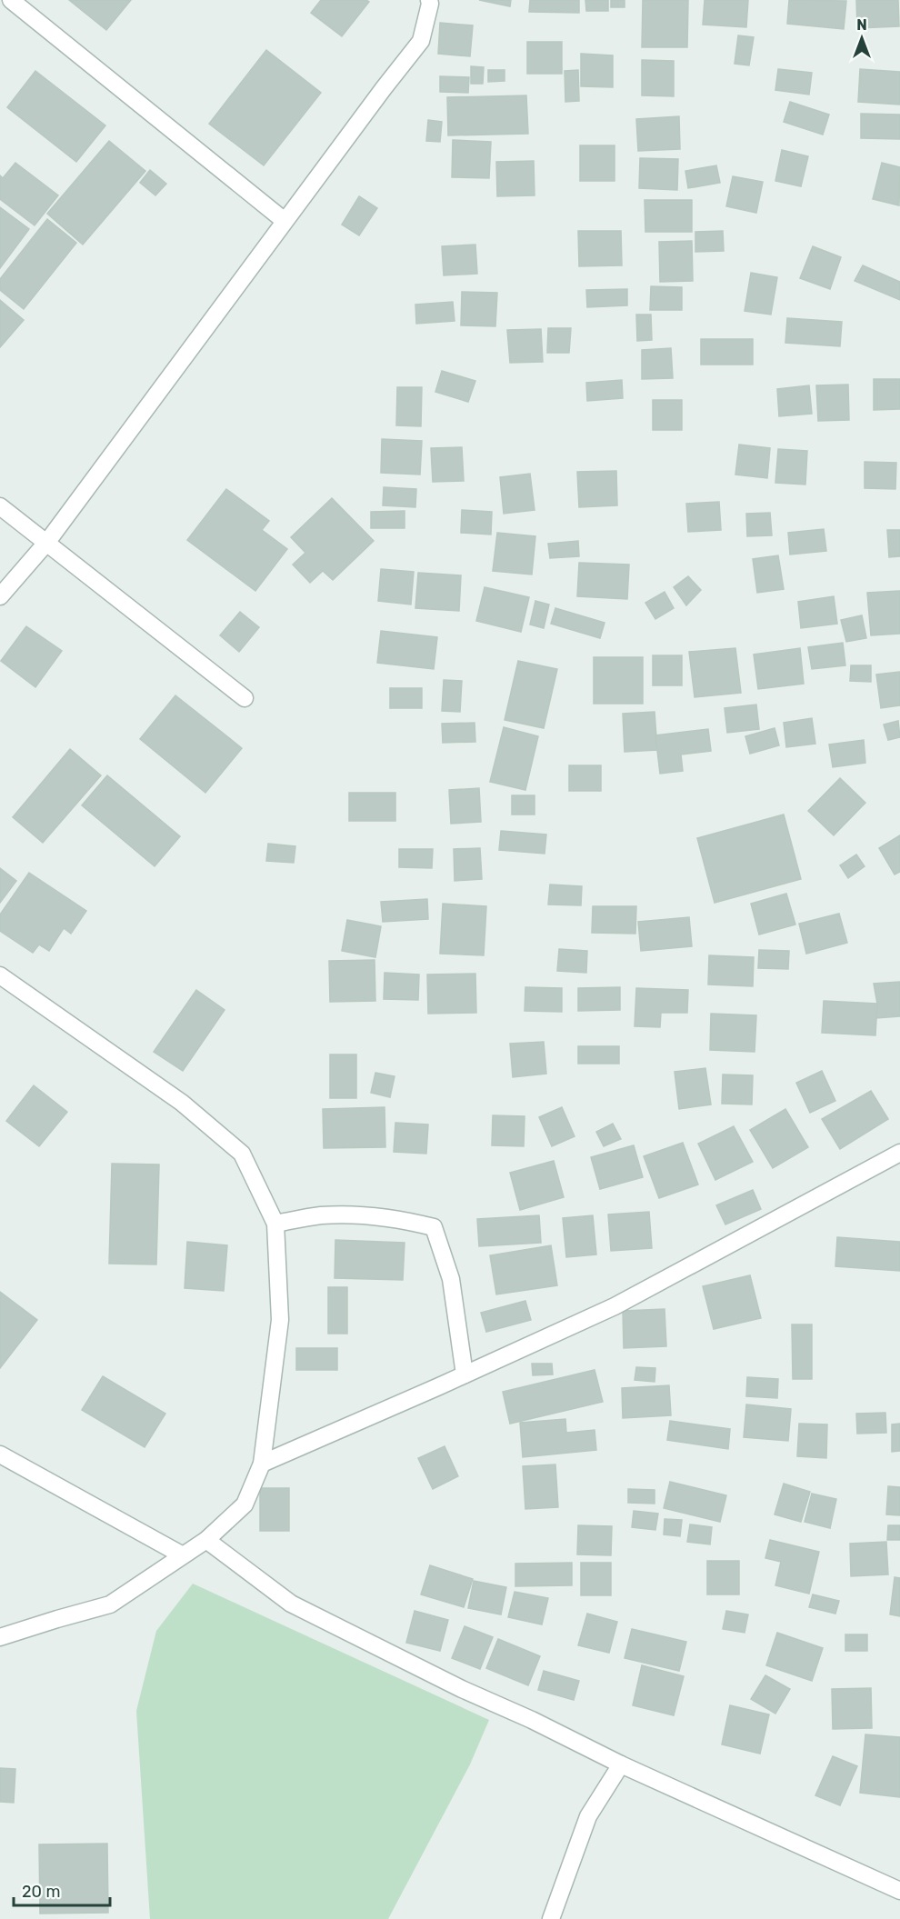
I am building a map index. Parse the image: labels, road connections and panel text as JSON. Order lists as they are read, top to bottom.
{
  "scale_bar": "20 m",
  "north": "top"
}
